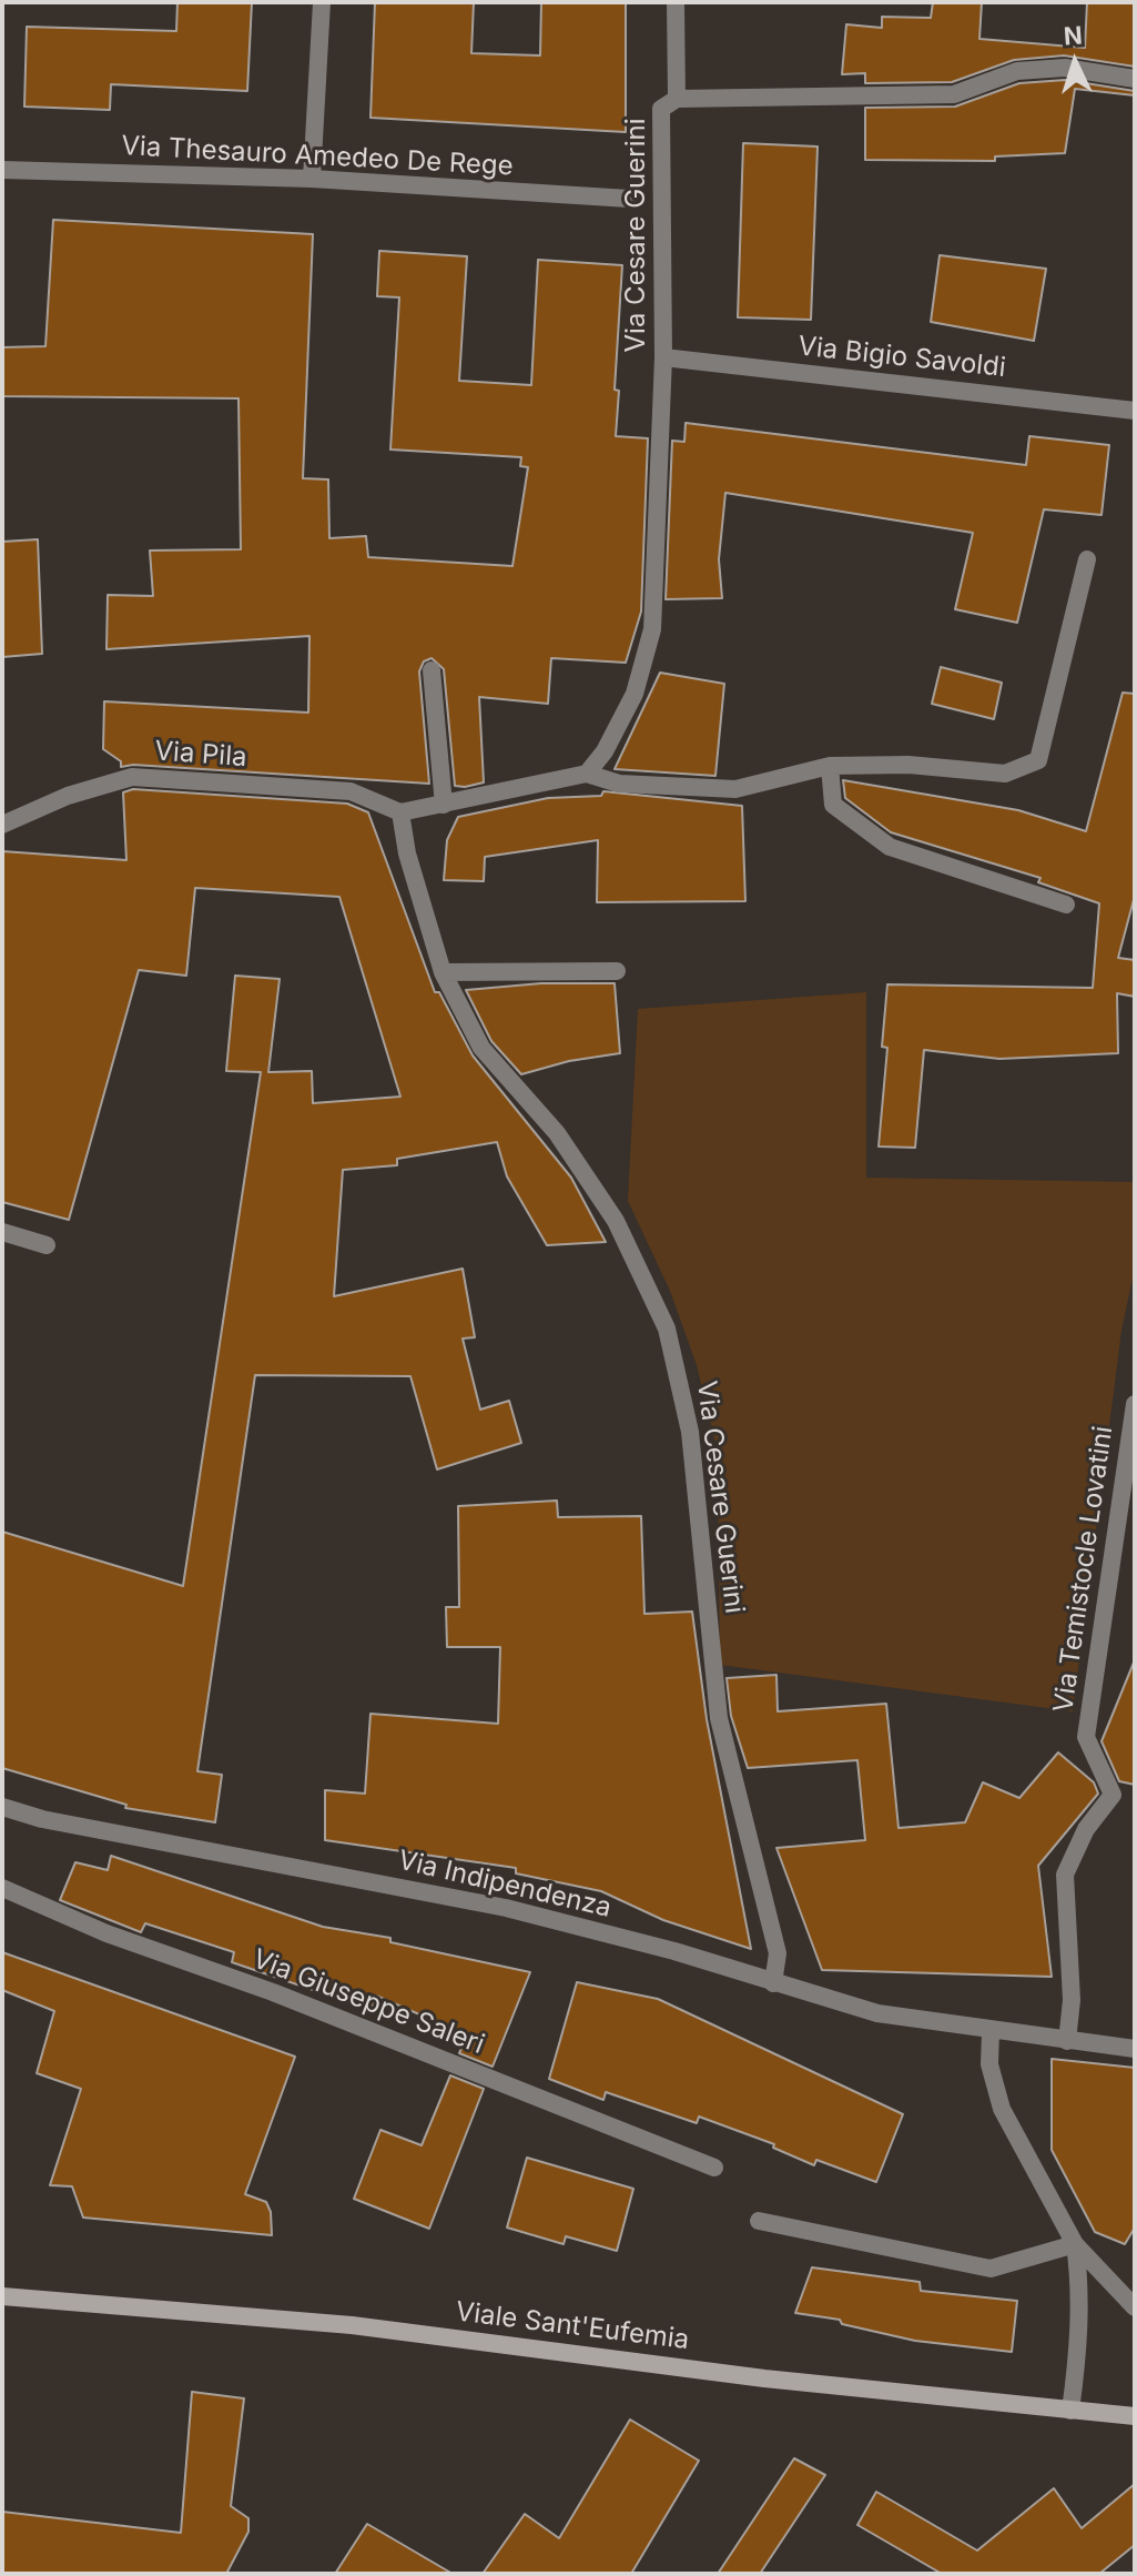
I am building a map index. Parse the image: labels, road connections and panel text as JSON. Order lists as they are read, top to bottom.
{
  "streets": {
    "main road": ["Viale Sant'Eufemia"],
    "street": [
      "Via Thesauro Amedeo De Rege",
      "Via Cesare Guerini",
      "Via Bigio Savoldi",
      "Via Pila",
      "Via Temistocle Lovatini",
      "Via Indipendenza",
      "Via Giuseppe Saleri"
    ]
  },
  "crossings": [
    ["Via Cesare Guerini", "Via Bigio Savoldi"],
    ["Via Cesare Guerini", "Via Pila"],
    ["Via Cesare Guerini", "Via Indipendenza"],
    ["Via Temistocle Lovatini", "Via Indipendenza"]
  ],
  "north": "top"
}
